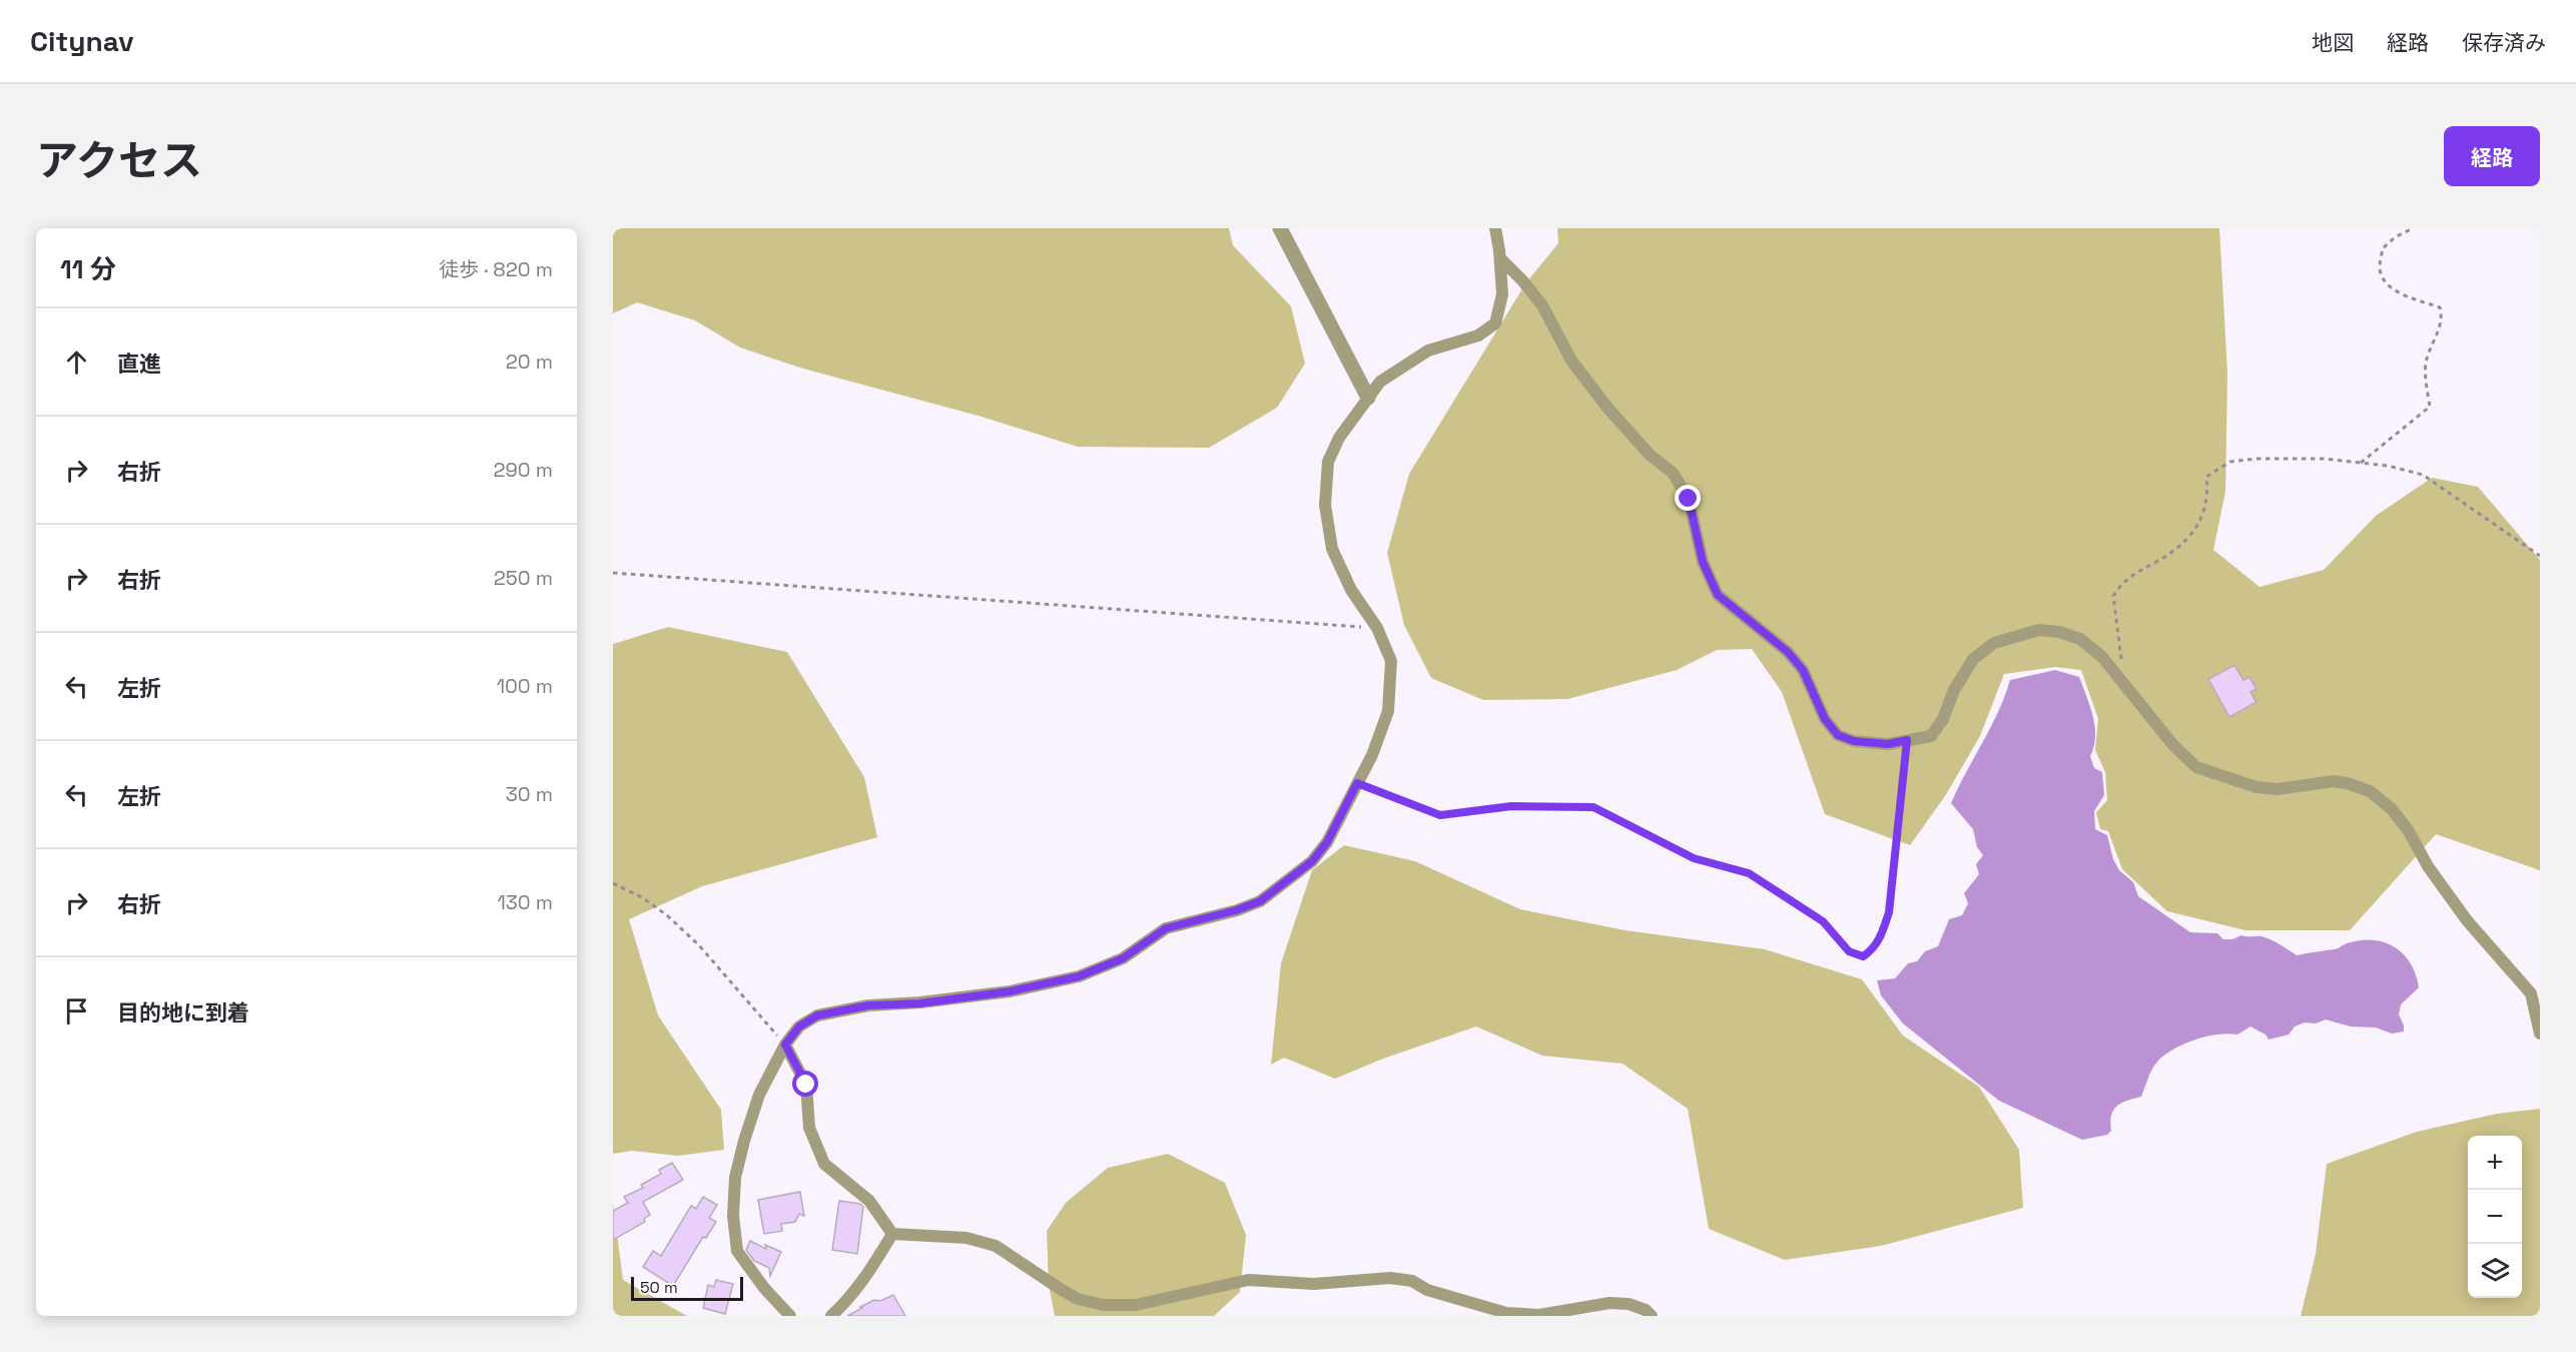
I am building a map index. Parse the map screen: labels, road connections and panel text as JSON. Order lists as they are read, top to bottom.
{
  "scale_bar": "50 m",
  "page": {
    "header": "Citynav",
    "nav": ["地図", "経路", "保存済み"],
    "title": "アクセス",
    "buttons": "経路",
    "heading": ["11 分", "徒歩 · 820 m"],
    "list": [
      ["直進", "20 m"],
      ["右折", "290 m"],
      ["右折", "250 m"],
      ["左折", "100 m"],
      ["左折", "30 m"],
      ["右折", "130 m"],
      "目的地に到着"
    ],
    "map_buttons": ["+", "−"],
    "scale": "50 m"
  }
}
